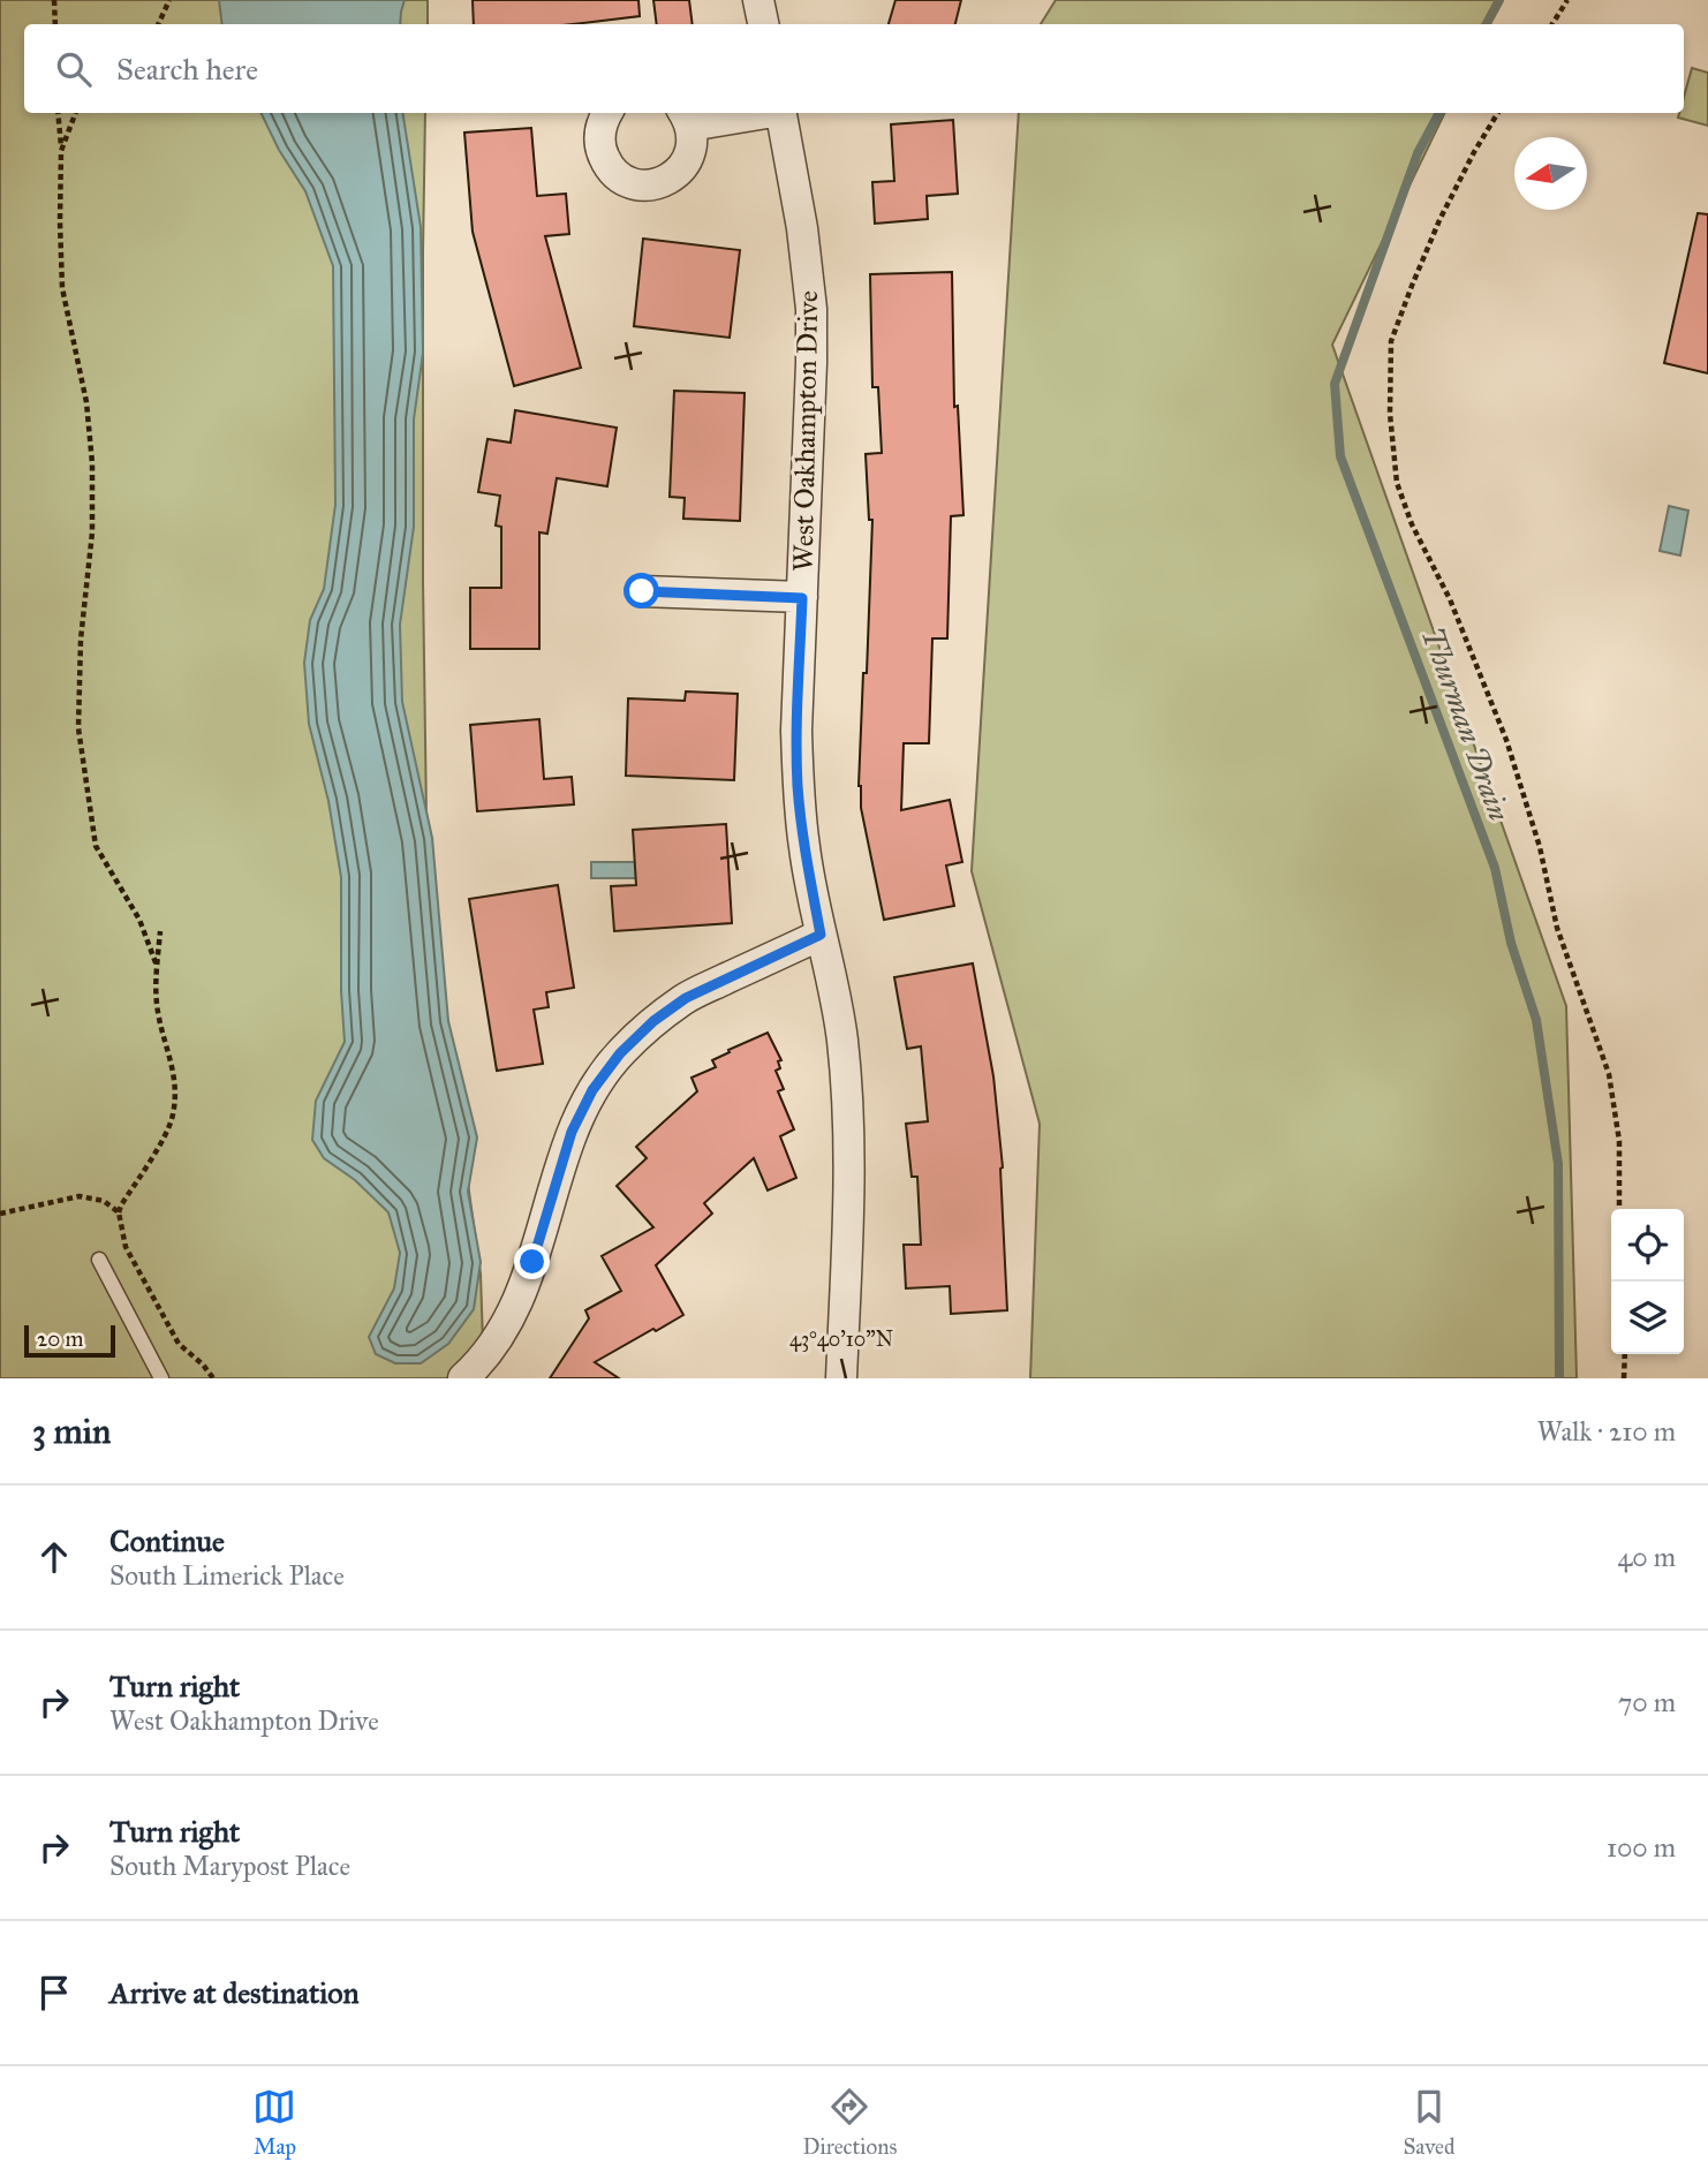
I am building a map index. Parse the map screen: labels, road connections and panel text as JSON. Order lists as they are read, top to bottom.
{
  "streets": {
    "street": ["West Oakhampton Drive"]
  },
  "water": ["Thurman Drain"],
  "scale_bar": "20 m",
  "north": "left",
  "page": {
    "search": "Search here",
    "scale": "20 m",
    "heading": ["3 min", "Walk · 210 m"],
    "list": [
      ["Continue", "South Limerick Place", "40 m"],
      ["Turn right", "West Oakhampton Drive", "70 m"],
      ["Turn right", "South Marypost Place", "100 m"],
      "Arrive at destination"
    ],
    "nav": ["Map", "Directions", "Saved"]
  },
  "coordinates": ["43°40'10\"N"]
}
